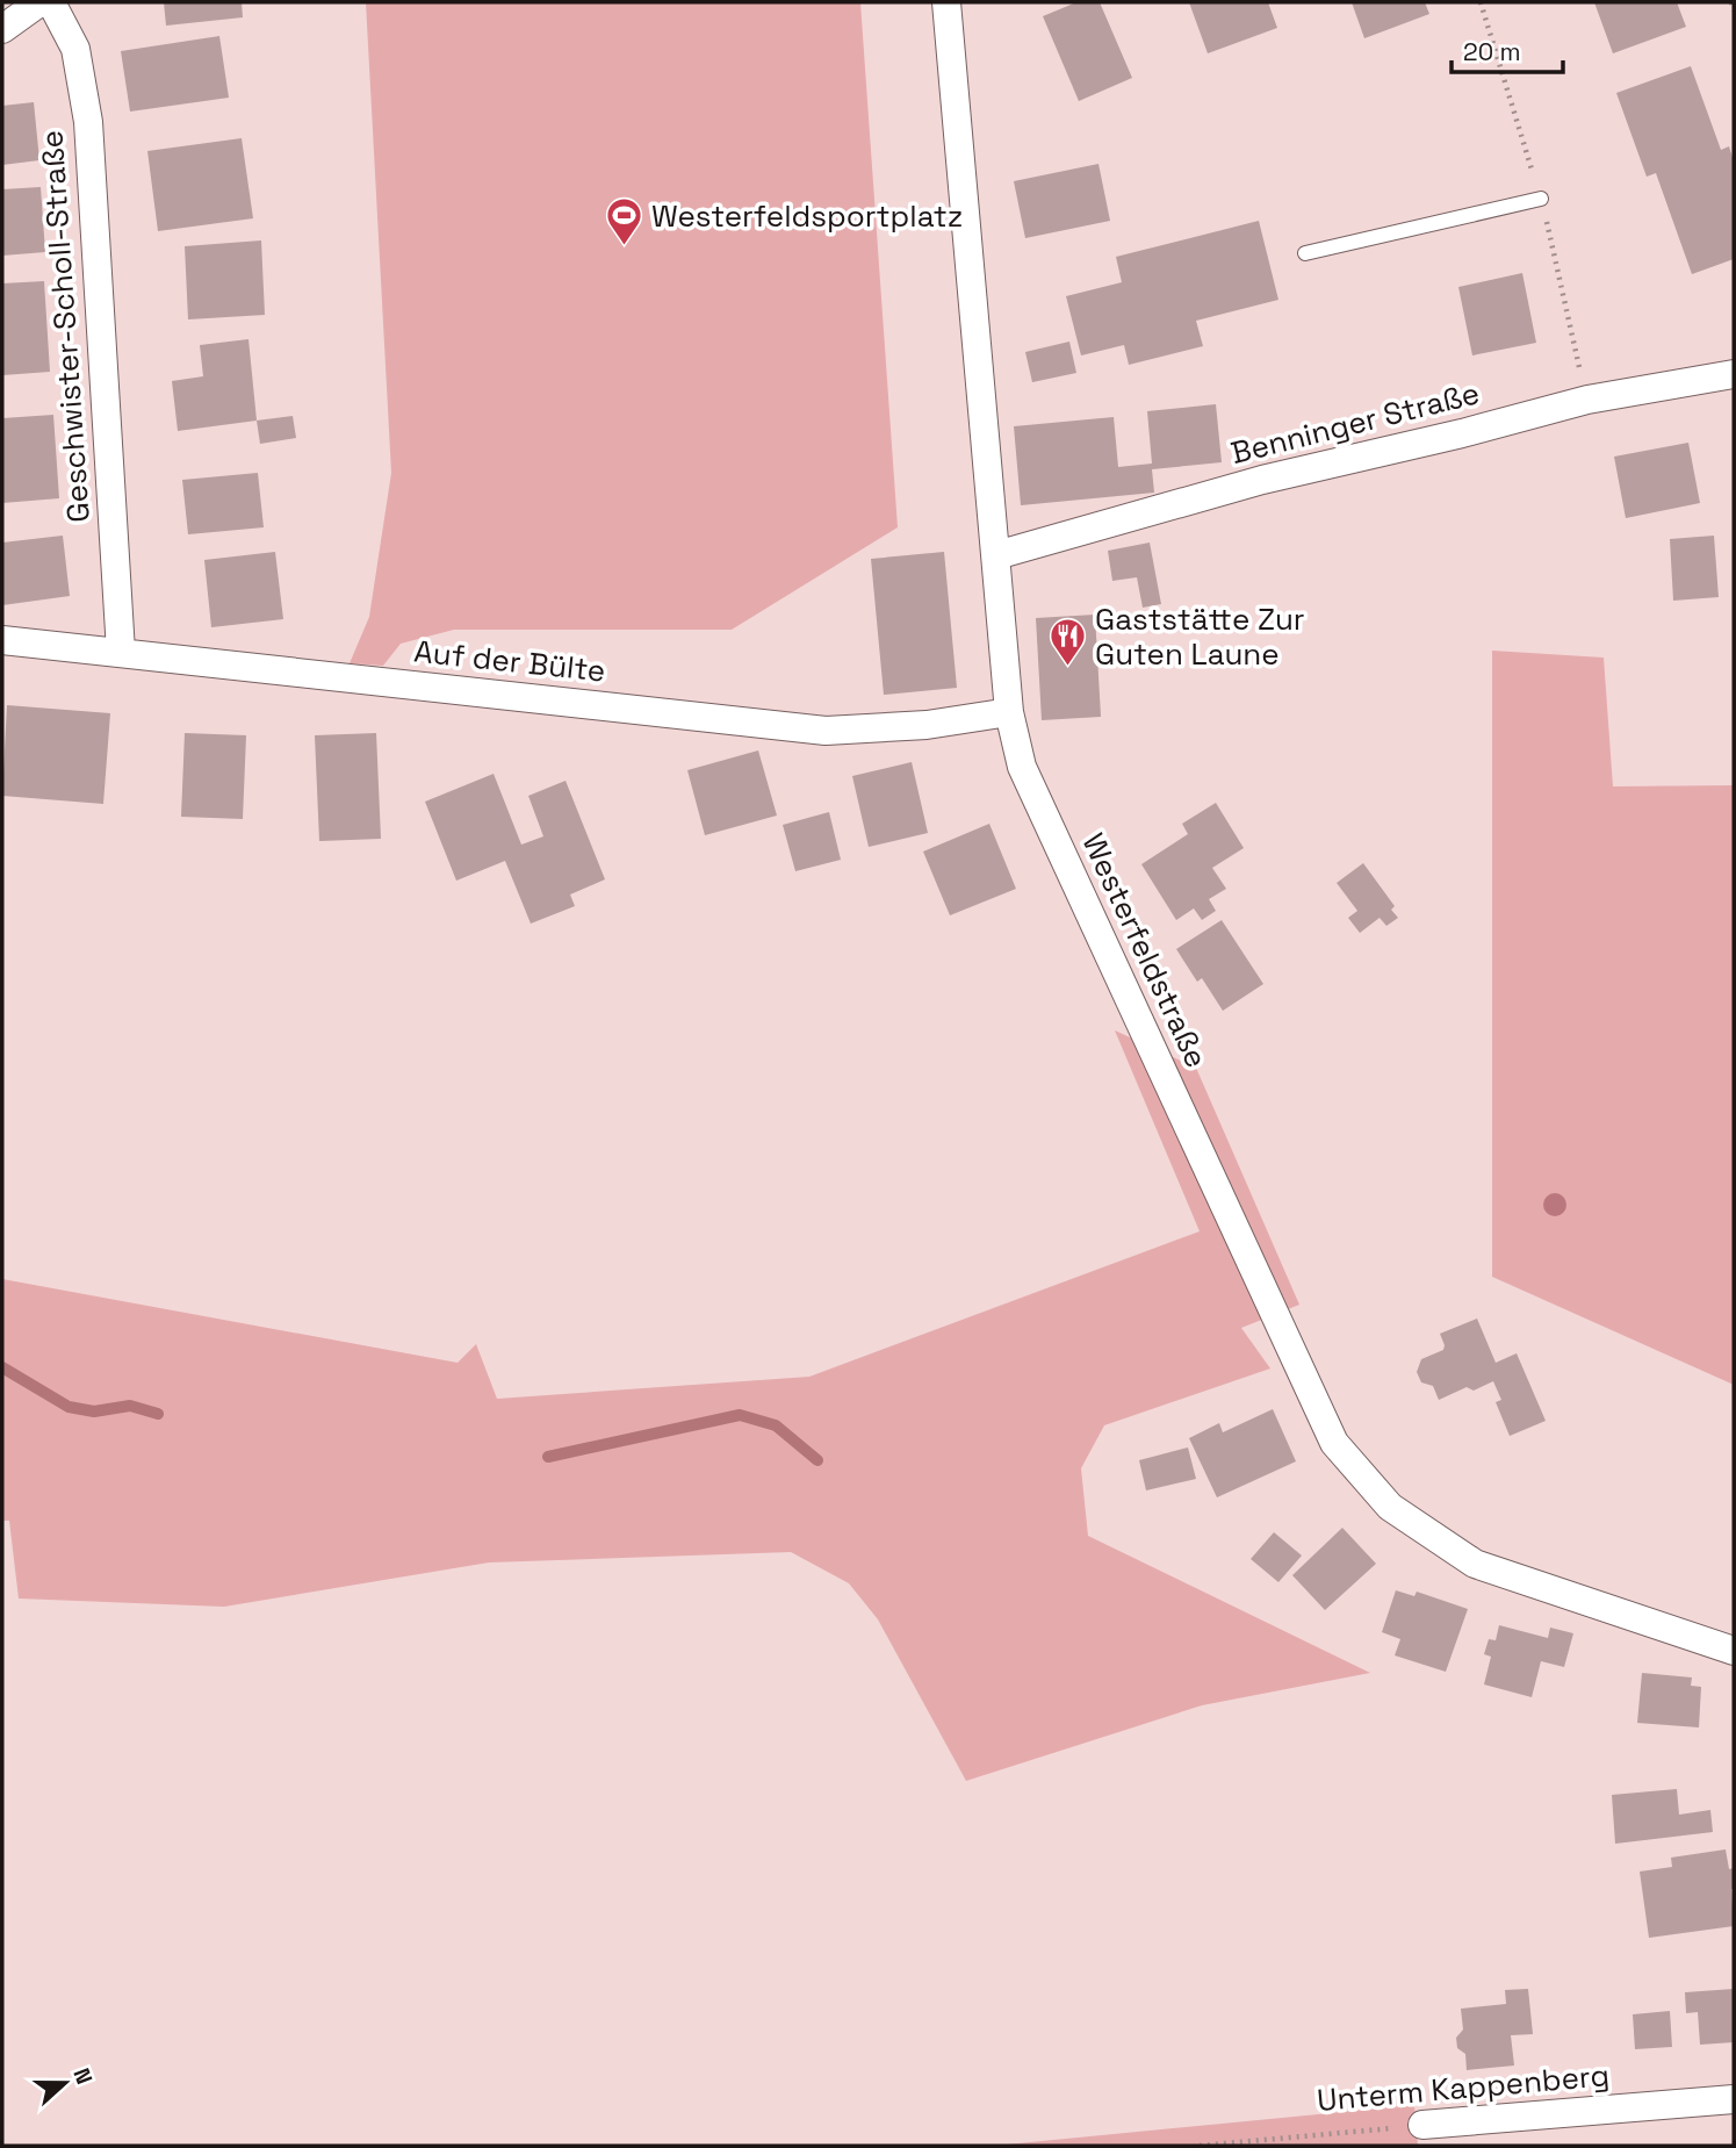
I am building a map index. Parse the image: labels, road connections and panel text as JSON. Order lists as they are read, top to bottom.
{
  "streets": {
    "street": [
      "Geschwister-Scholl-Straße",
      "Benninger Straße",
      "Auf der Bülte",
      "Westerfeldstraße",
      "Unterm Kappenberg"
    ]
  },
  "crossings": [
    ["Geschwister-Scholl-Straße", "Auf der Bülte"],
    ["Benninger Straße", "Westerfeldstraße"],
    ["Auf der Bülte", "Westerfeldstraße"]
  ],
  "places": {
    "sports": ["Westerfeldsportplatz"],
    "restaurant": ["Gaststätte Zur Guten Laune"]
  },
  "scale_bar": "20 m",
  "north": "right"
}
